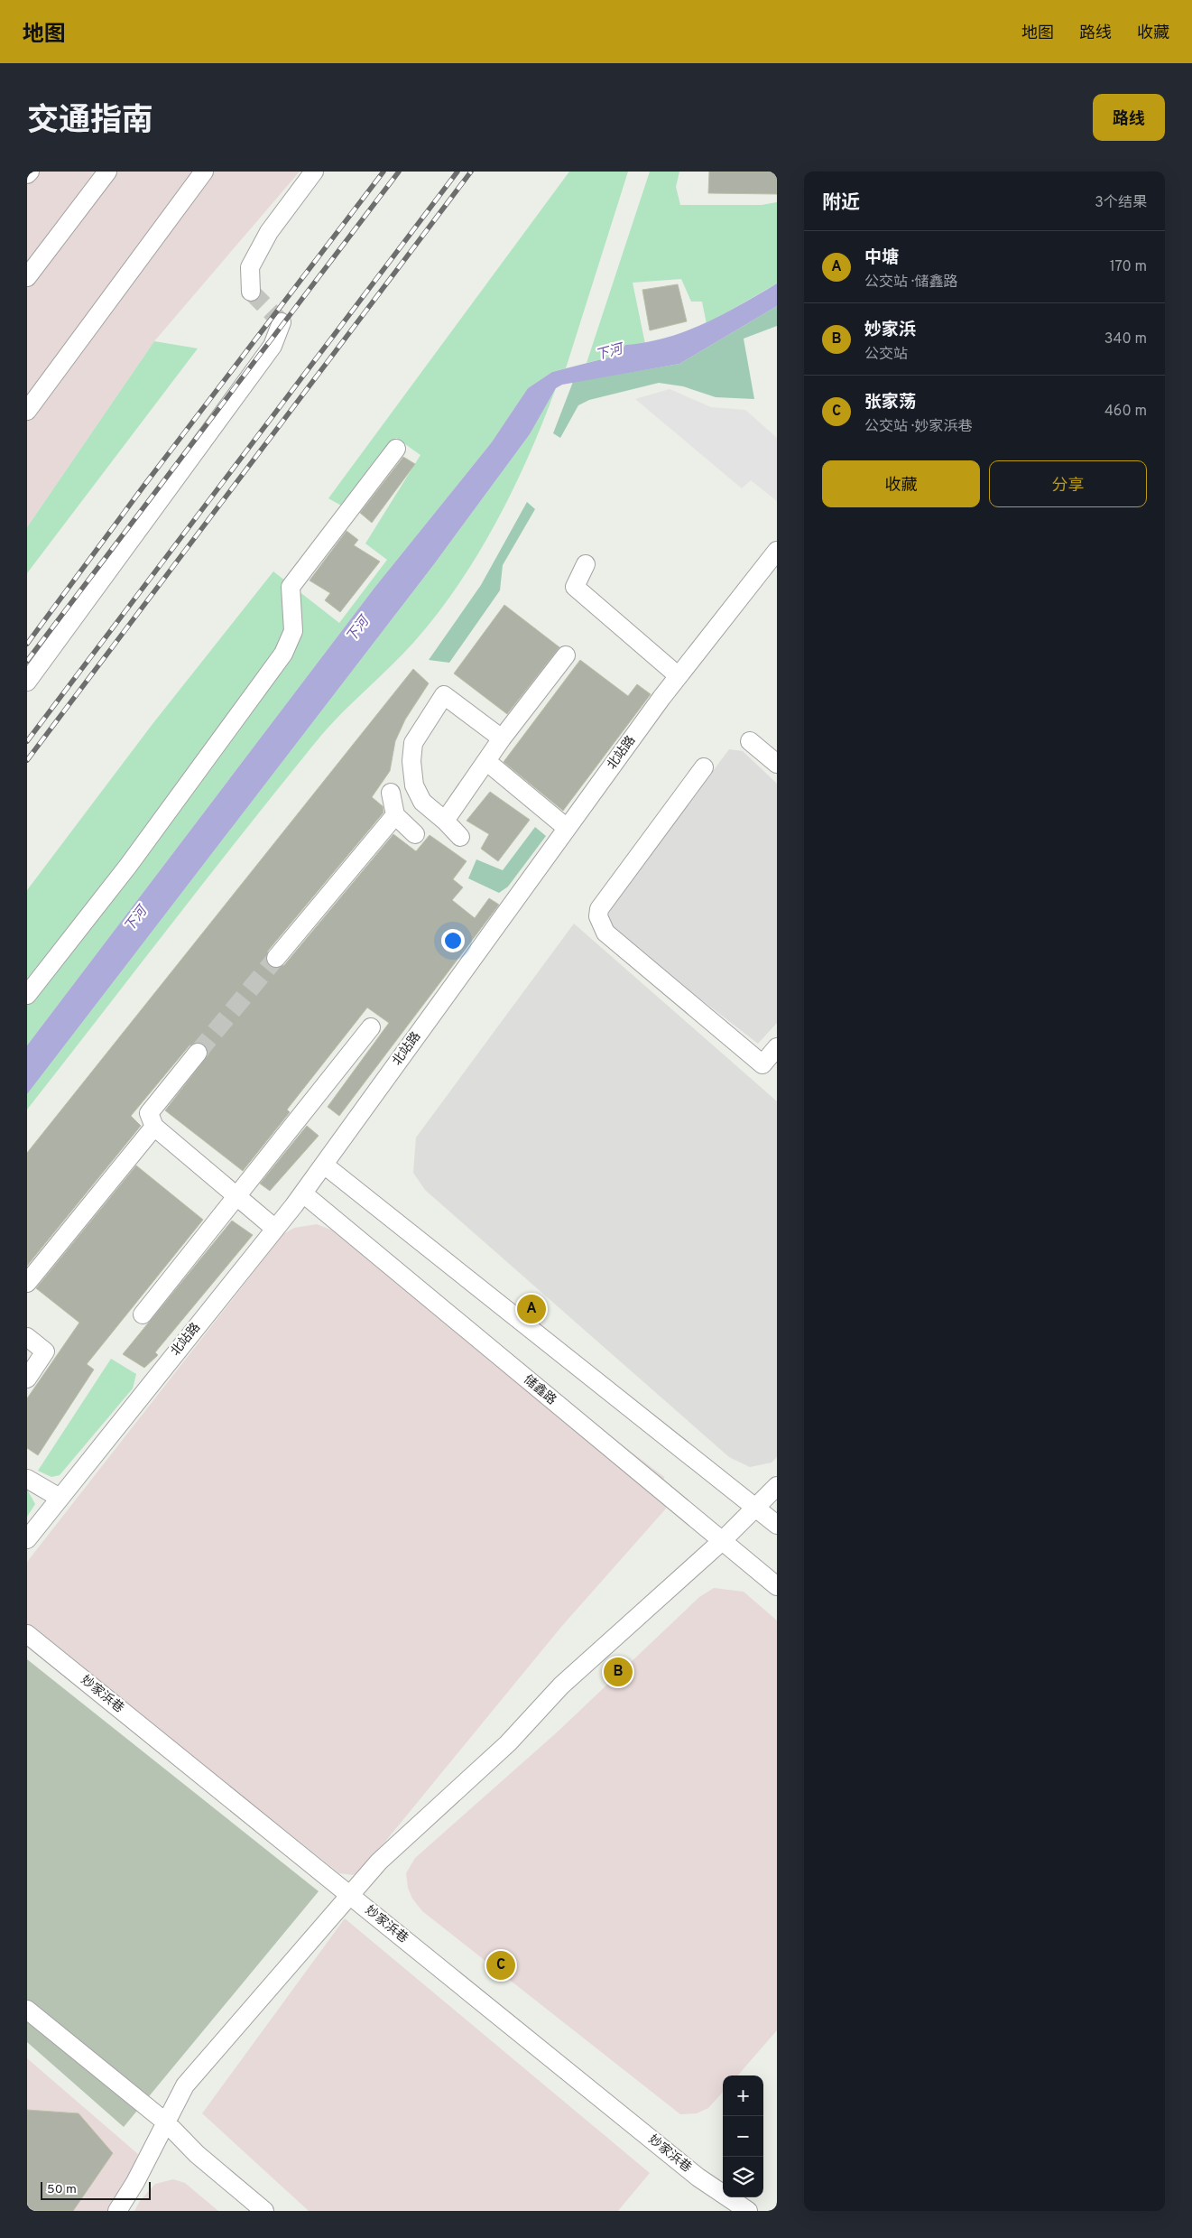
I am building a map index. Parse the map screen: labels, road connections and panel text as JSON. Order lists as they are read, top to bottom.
{
  "streets": {
    "street": ["北站路", "储鑫路", "妙家浜巷"]
  },
  "crossings": [
    ["北站路", "储鑫路"]
  ],
  "water": ["下河"],
  "scale_bar": "50 m",
  "page": {
    "header": "地图",
    "nav": ["地图", "路线", "收藏"],
    "title": "交通指南",
    "buttons": [
      "路线",
      ["收藏", "分享"]
    ],
    "heading": ["附近", "3个结果"],
    "list": [
      {
        "mark": "A",
        "name": "中塘",
        "note": "公交站 · 储鑫路",
        "value": "170 m"
      },
      {
        "mark": "B",
        "name": "妙家浜",
        "note": "公交站",
        "value": "340 m"
      },
      {
        "mark": "C",
        "name": "张家荡",
        "note": "公交站 · 妙家浜巷",
        "value": "460 m"
      }
    ],
    "pins": ["A", "B", "C"],
    "map_buttons": ["+", "−"],
    "scale": "50 m"
  }
}
